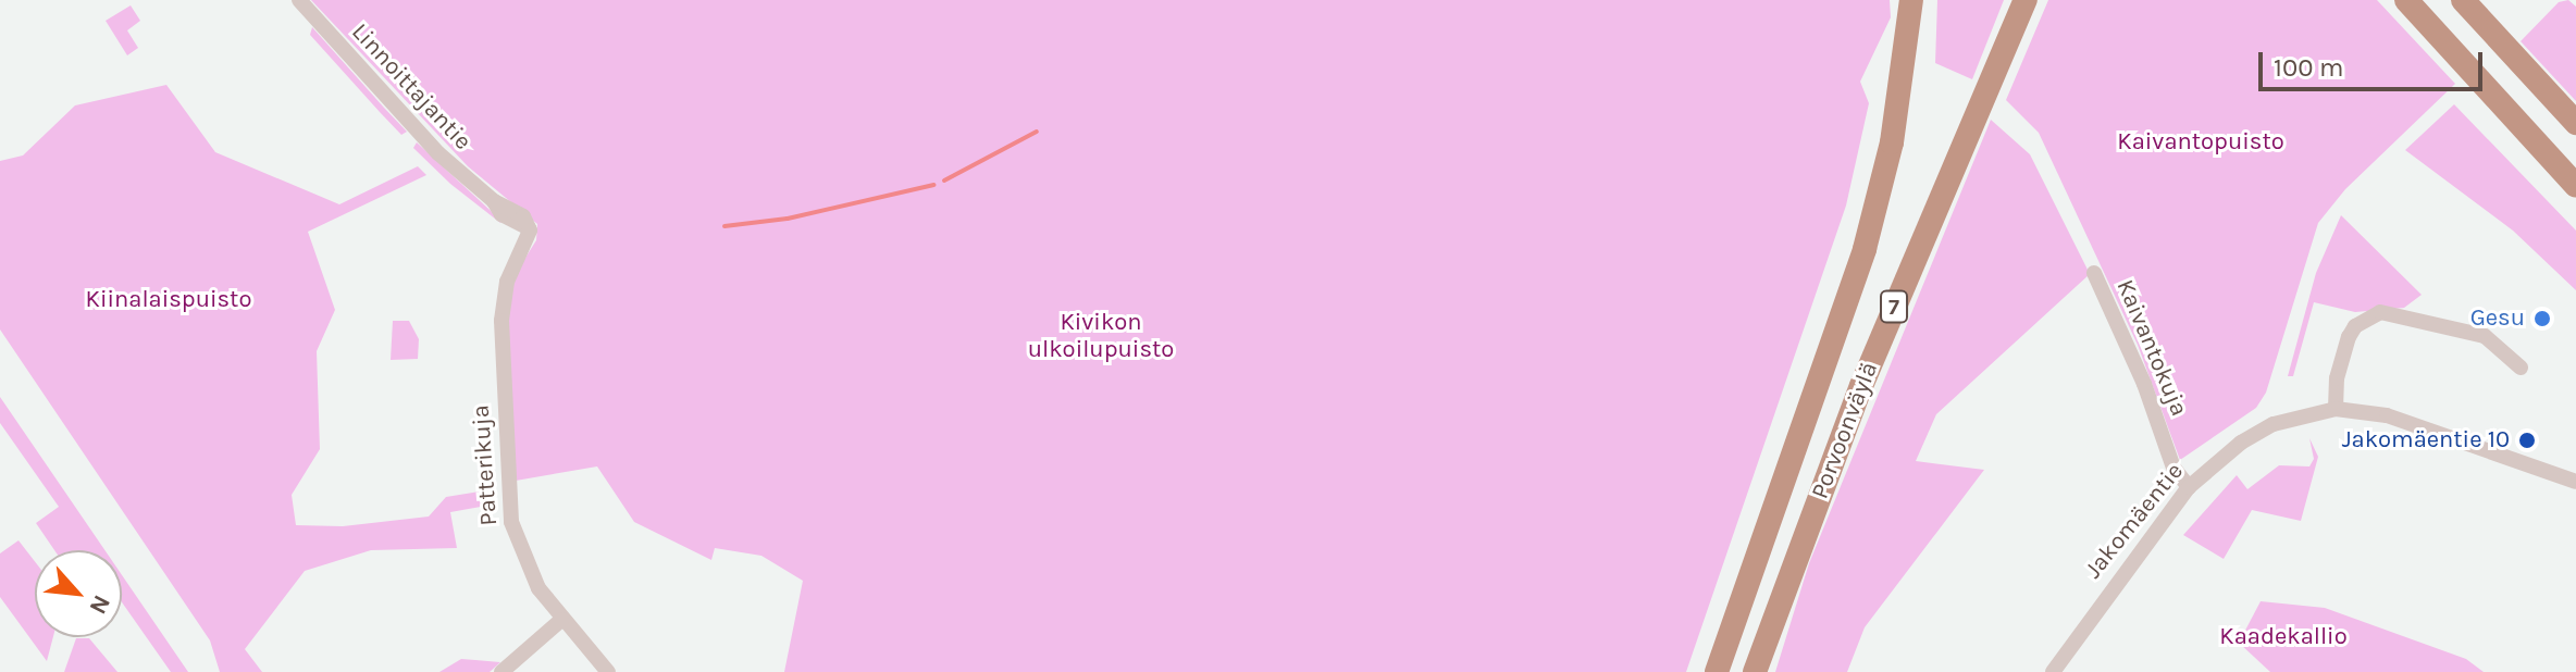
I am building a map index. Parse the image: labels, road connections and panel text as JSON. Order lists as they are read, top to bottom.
{
  "streets": {
    "highway": ["7", "Porvoonväylä"],
    "street": [
      "Linnoittajantie",
      "Kaivantokuja",
      "Patterikuja",
      "Jakomäentie"
    ]
  },
  "crossings": [
    ["Linnoittajantie", "Patterikuja"],
    ["Kaivantokuja", "Jakomäentie"]
  ],
  "parks": [
    "Kaivantopuisto",
    "Kiinalaispuisto",
    "Kivikon ulkoilupuisto",
    "Kaadekallio"
  ],
  "places": ["Gesu", "Jakomäentie 10"],
  "scale_bar": "100 m",
  "north": "bottom right"
}
